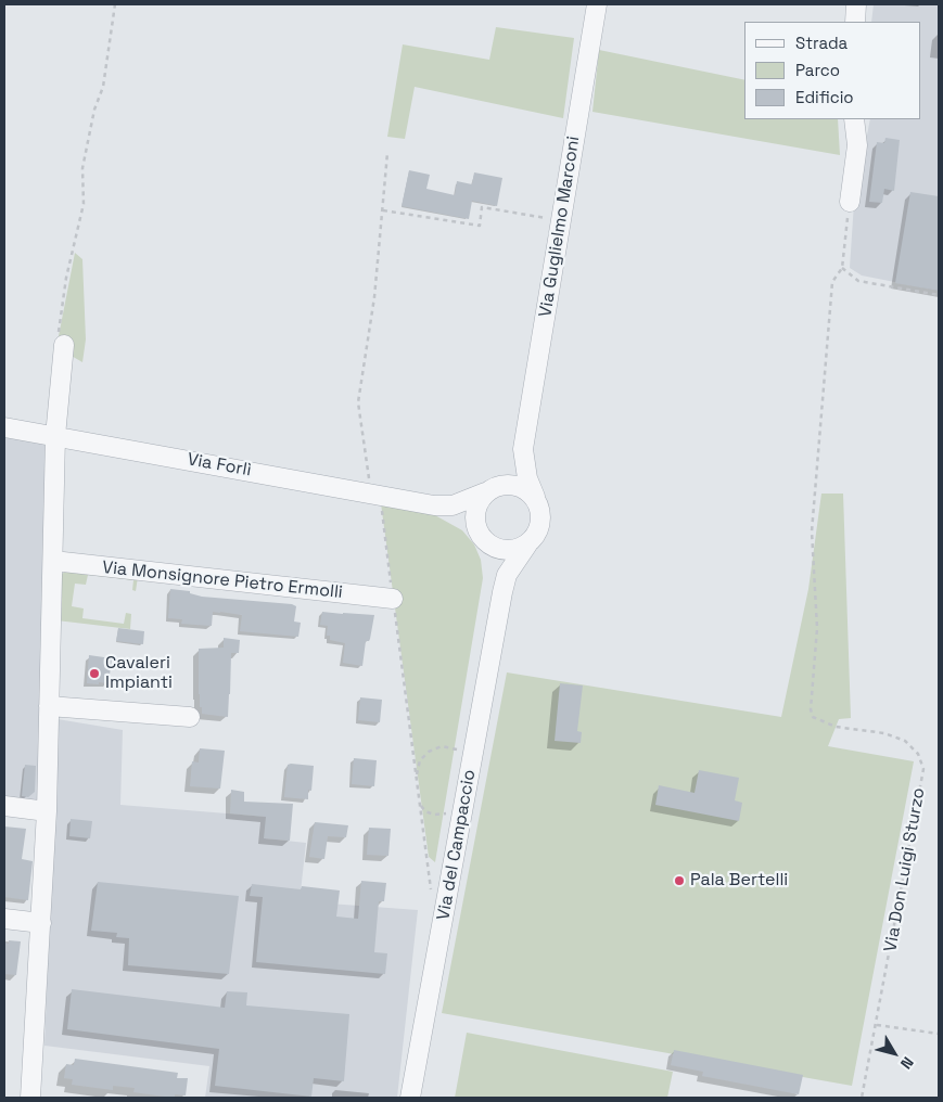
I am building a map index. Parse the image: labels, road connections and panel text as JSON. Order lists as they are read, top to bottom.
{
  "streets": {
    "street": [
      "Via Guglielmo Marconi",
      "Via Forlì",
      "Via Monsignore Pietro Ermolli",
      "Via del Campaccio"
    ],
    "path": ["Via Don Luigi Sturzo"]
  },
  "crossings": [
    ["Via Guglielmo Marconi", "Via Forlì"],
    ["Via Guglielmo Marconi", "Via del Campaccio"],
    ["Via Forlì", "Via del Campaccio"]
  ],
  "places": ["Cavaleri Impianti", "Pala Bertelli"],
  "legend": ["Strada", "Parco", "Edificio"],
  "north": "bottom right"
}
